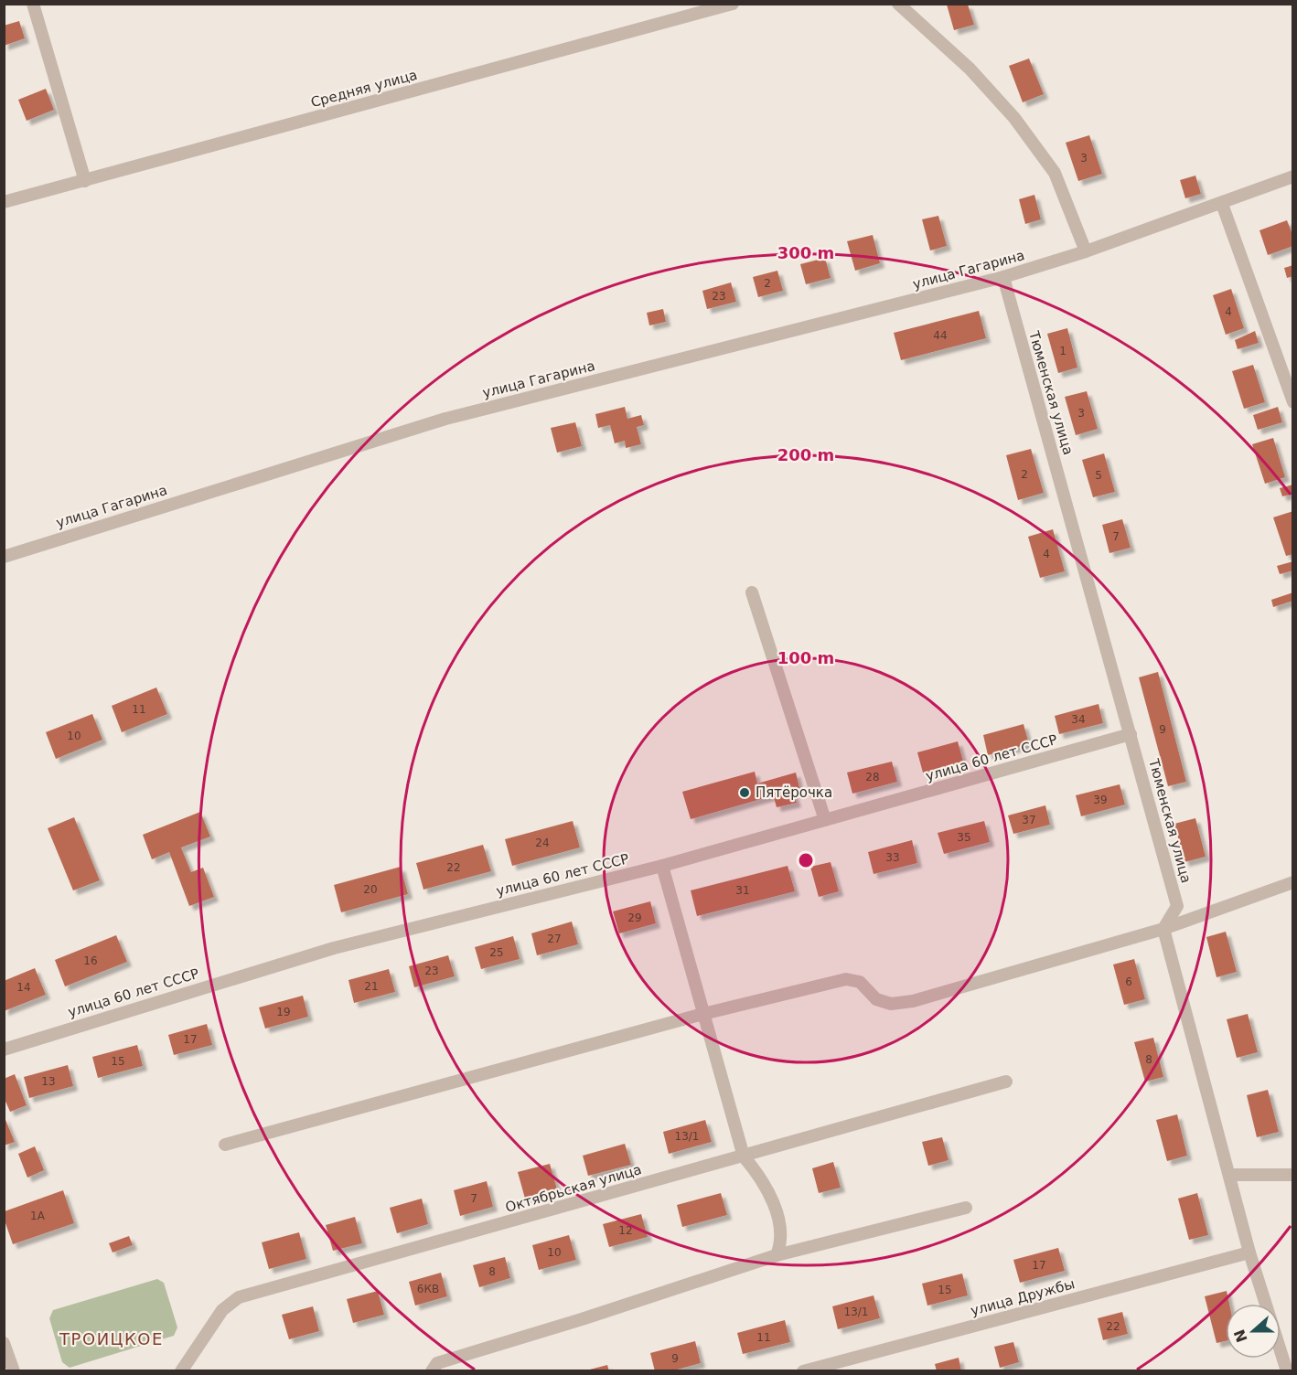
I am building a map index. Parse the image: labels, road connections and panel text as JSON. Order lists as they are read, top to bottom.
{
  "streets": {
    "street": [
      "Средняя улица",
      "улица Гагарина",
      "Тюменская улица",
      "улица 60 лет СССР",
      "Октябрьская улица",
      "улица Дружбы"
    ]
  },
  "crossings": [
    ["улица Гагарина", "Тюменская улица"],
    ["Тюменская улица", "улица 60 лет СССР"]
  ],
  "districts": ["ТРОИЦКОЕ"],
  "places": ["Пятёрочка"],
  "house_numbers": [
    "3",
    "2",
    "23",
    "4",
    "44",
    "1",
    "3",
    "2",
    "5",
    "7",
    "4",
    "11",
    "34",
    "9",
    "10",
    "28",
    "39",
    "37",
    "35",
    "24",
    "33",
    "22",
    "20",
    "31",
    "29",
    "27",
    "25",
    "16",
    "23",
    "6",
    "21",
    "14",
    "19",
    "17",
    "8",
    "15",
    "13",
    "13/1",
    "7",
    "1А",
    "12",
    "10",
    "17",
    "8",
    "6КВ",
    "15",
    "13/1",
    "22",
    "11",
    "9"
  ],
  "north": "left",
  "rings": ["300 m", "200 m", "100 m"]
}
